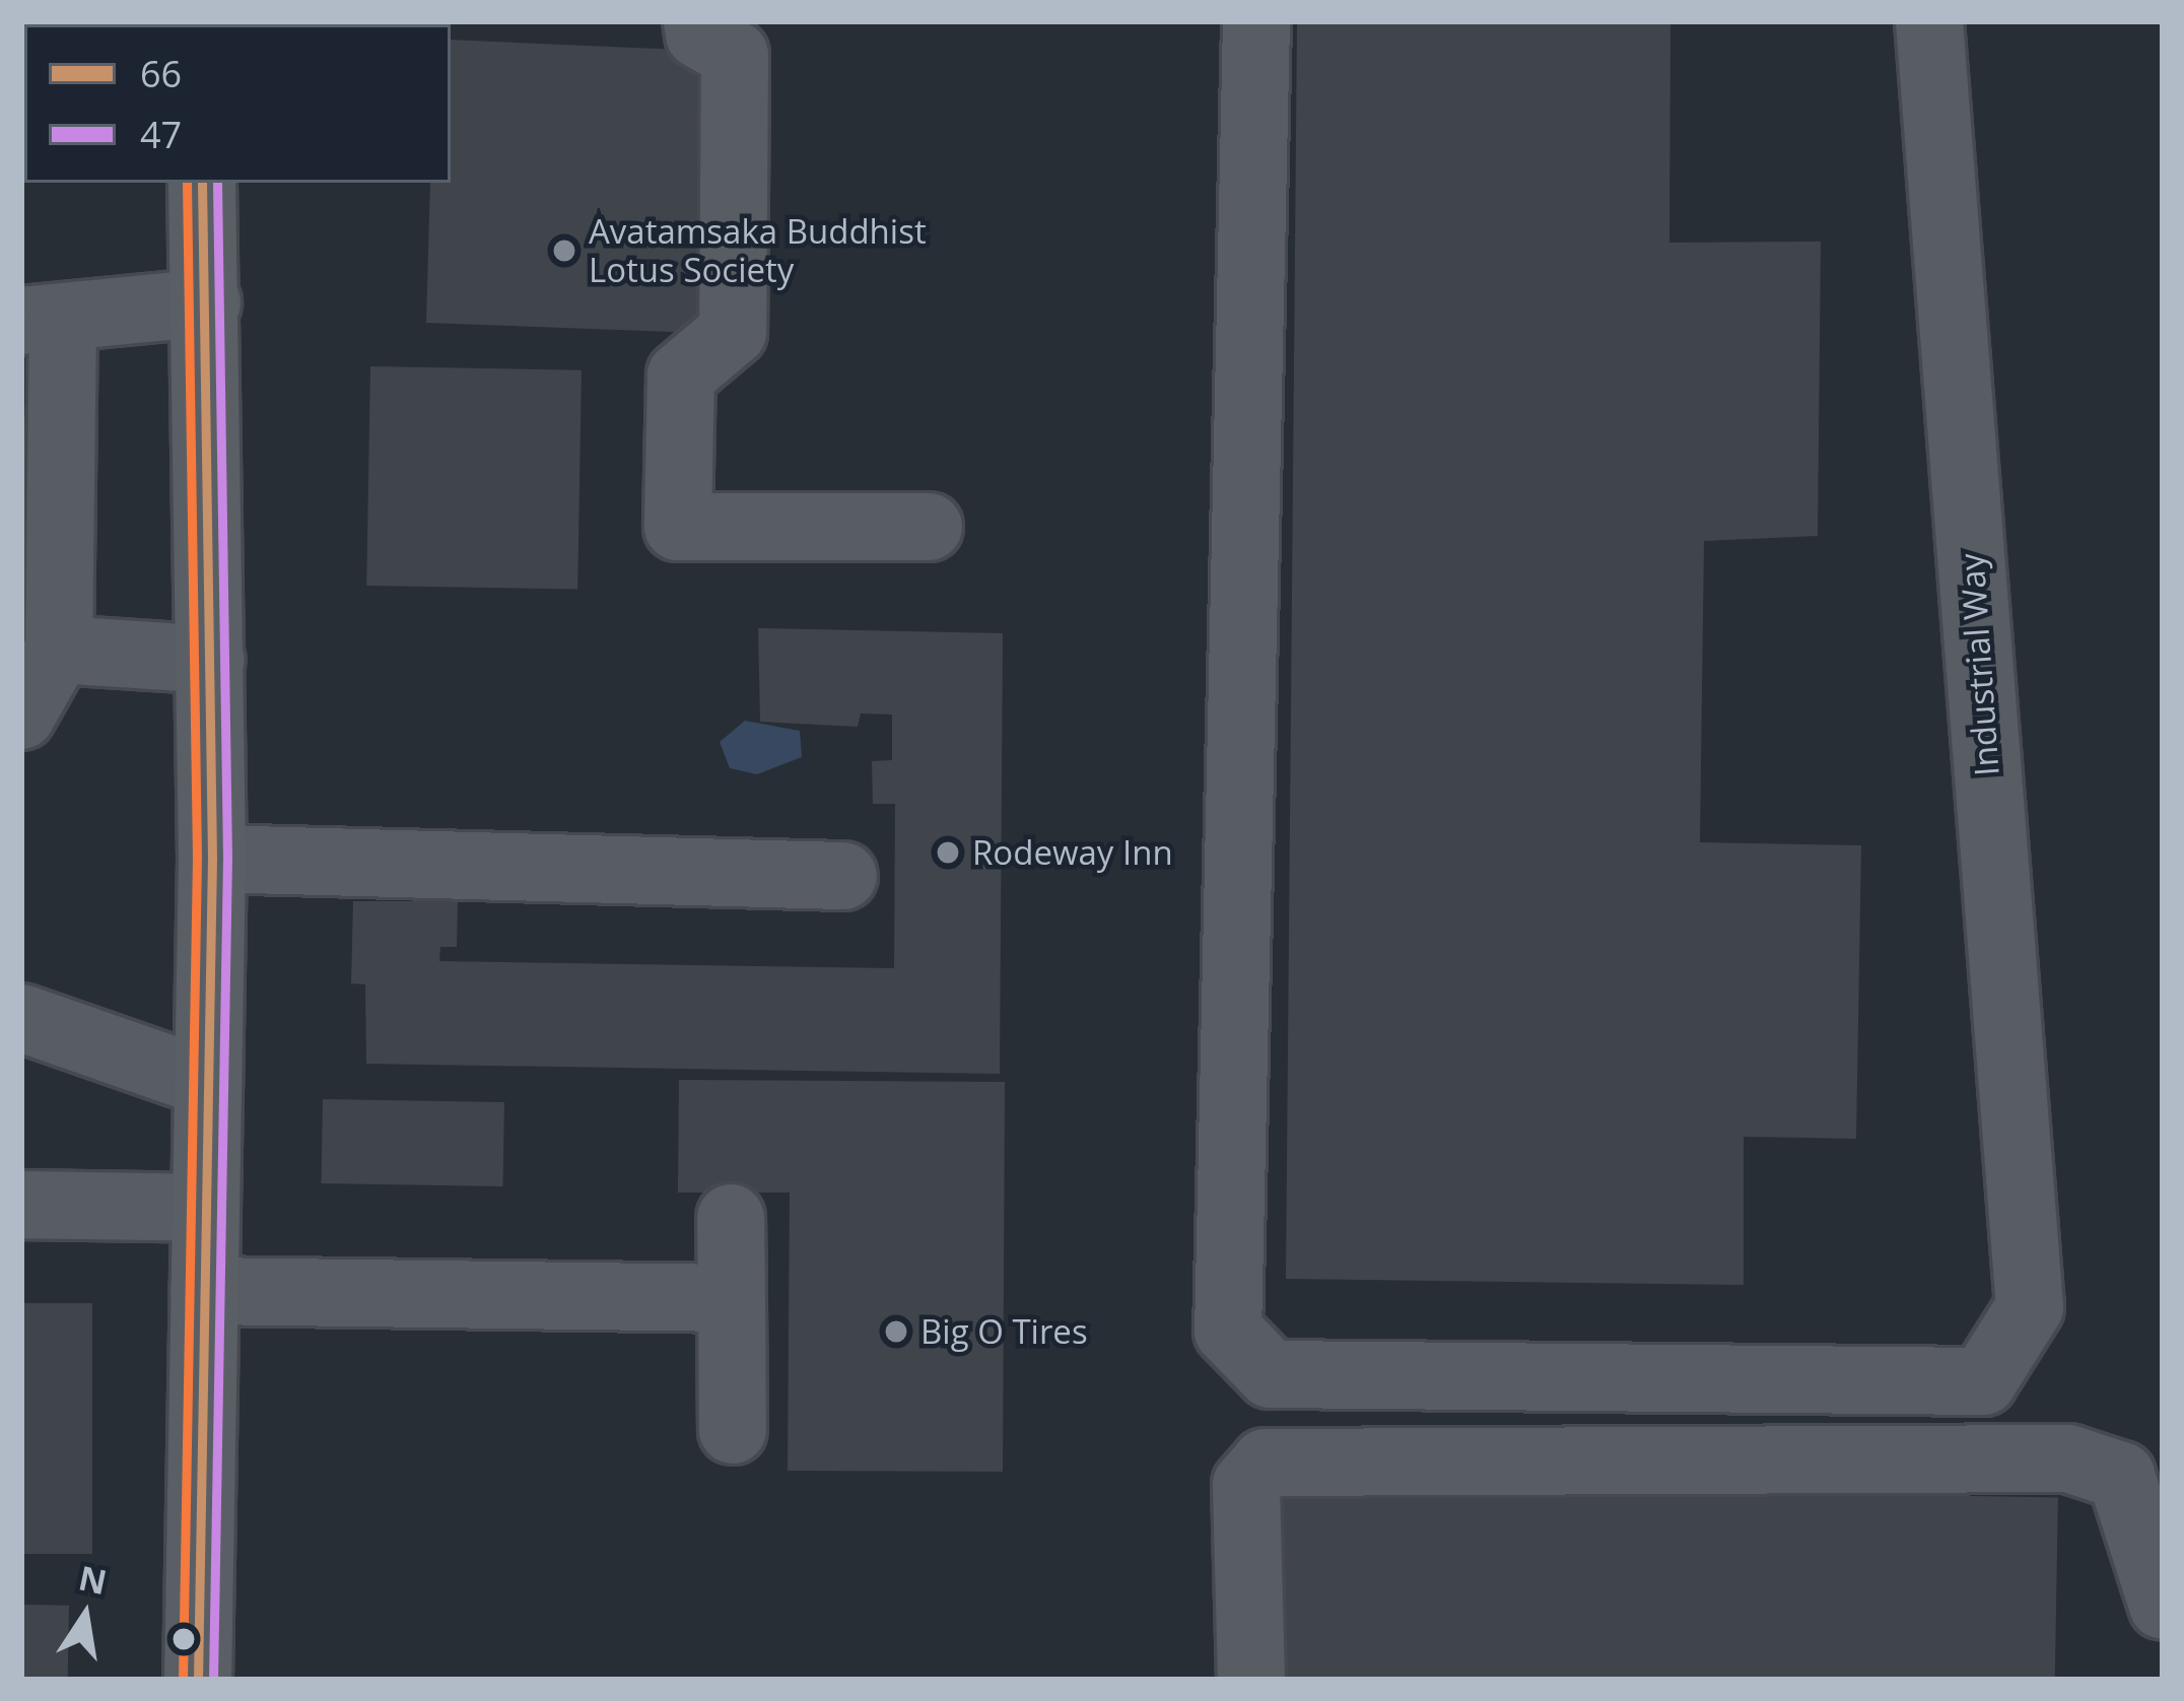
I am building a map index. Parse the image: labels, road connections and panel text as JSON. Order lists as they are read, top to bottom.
{
  "streets": {
    "lane": ["Industrial Way"]
  },
  "places": ["Avatamsaka Buddhist Lotus Society", "Rodeway Inn", "Big O Tires"],
  "lines": ["transit line 66", "transit line 47"],
  "legend": ["66", "47"],
  "north": "top"
}
